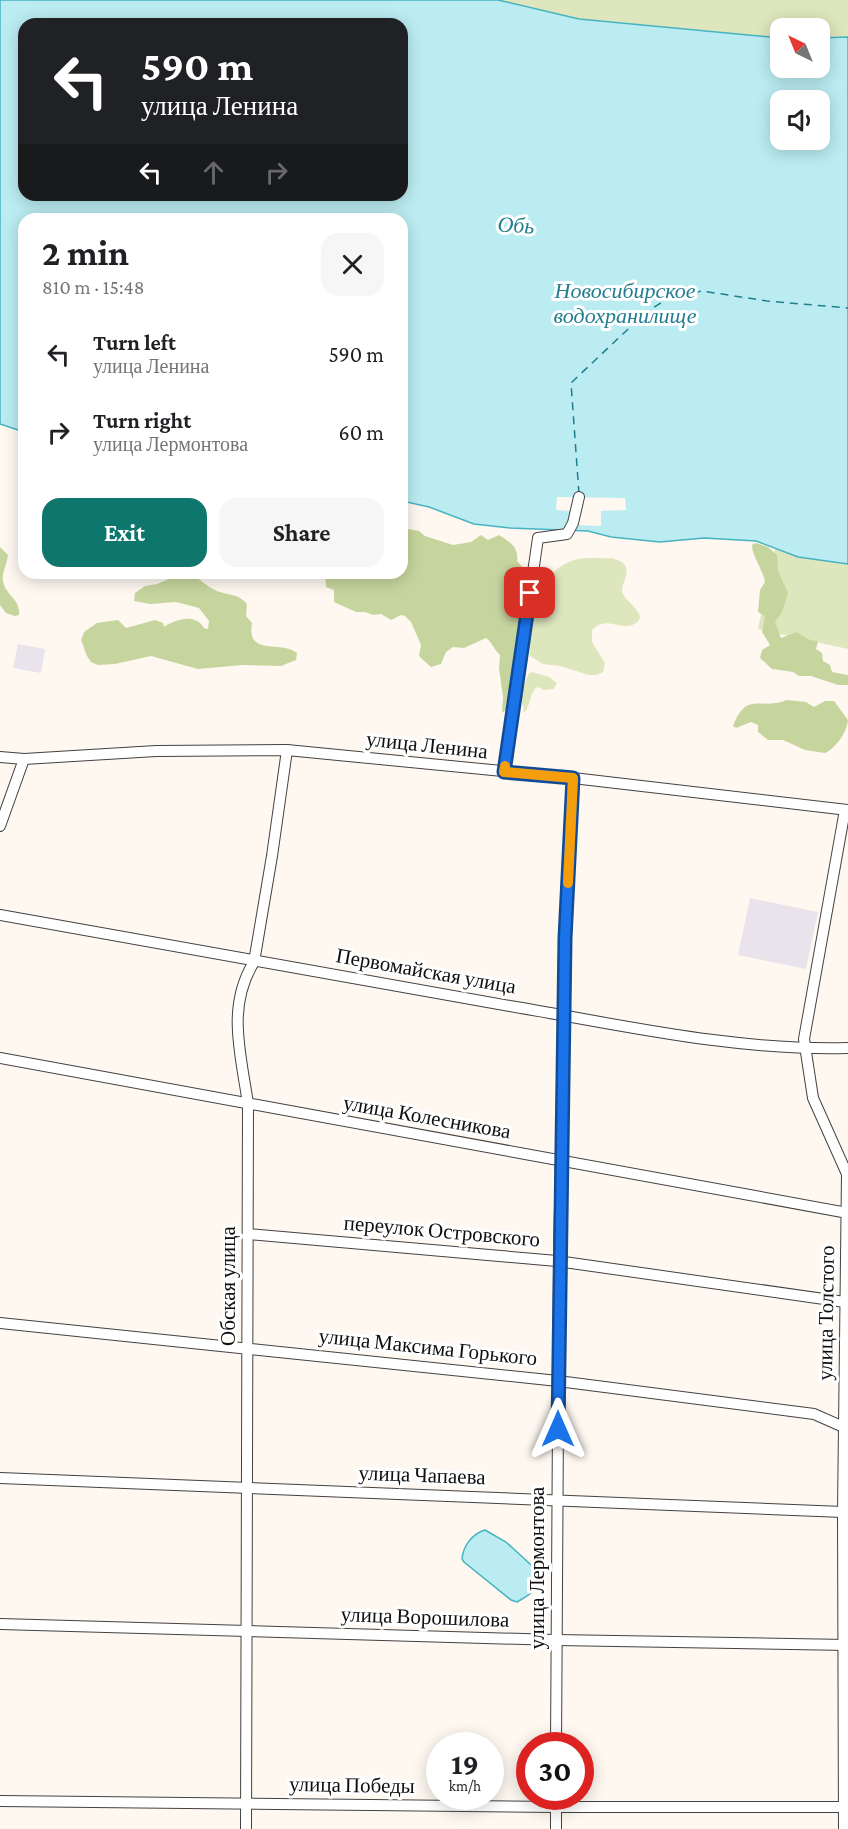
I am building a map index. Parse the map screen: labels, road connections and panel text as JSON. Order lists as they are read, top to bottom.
{
  "streets": {
    "street": [
      "улица Ленина",
      "Первомайская улица",
      "улица Колесникова",
      "переулок Островского",
      "Обская улица",
      "улица Толстого",
      "улица Максима Горького",
      "улица Чапаева",
      "улица Лермонтова",
      "улица Ворошилова",
      "улица Победы"
    ]
  },
  "crossings": [
    ["улица Ленина", "Обская улица"],
    ["улица Ленина", "улица Толстого"],
    ["улица Ленина", "улица Лермонтова"],
    ["Первомайская улица", "Обская улица"],
    ["Первомайская улица", "улица Толстого"],
    ["Первомайская улица", "улица Лермонтова"],
    ["улица Колесникова", "Обская улица"],
    ["улица Колесникова", "улица Толстого"],
    ["улица Колесникова", "улица Лермонтова"],
    ["переулок Островского", "Обская улица"],
    ["переулок Островского", "улица Толстого"],
    ["переулок Островского", "улица Лермонтова"],
    ["Обская улица", "улица Максима Горького"],
    ["Обская улица", "улица Чапаева"],
    ["Обская улица", "улица Ворошилова"],
    ["Обская улица", "улица Победы"],
    ["улица Толстого", "улица Максима Горького"],
    ["улица Толстого", "улица Чапаева"],
    ["улица Толстого", "улица Ворошилова"],
    ["улица Толстого", "улица Победы"],
    ["улица Максима Горького", "улица Лермонтова"],
    ["улица Чапаева", "улица Лермонтова"],
    ["улица Лермонтова", "улица Ворошилова"]
  ],
  "water": ["Обь", "Новосибирское водохранилище"],
  "north": "top left",
  "page": {
    "turn": ["590 m", "улица Ленина"],
    "heading": ["2 min", "810 m · 15:48"],
    "list": [
      {
        "name": "Turn left",
        "note": "улица Ленина",
        "value": "590 m"
      },
      {
        "name": "Turn right",
        "note": "улица Лермонтова",
        "value": "60 m"
      }
    ],
    "buttons": ["Exit", "Share"],
    "speed": "19 km/h",
    "limit": "30"
  }
}
